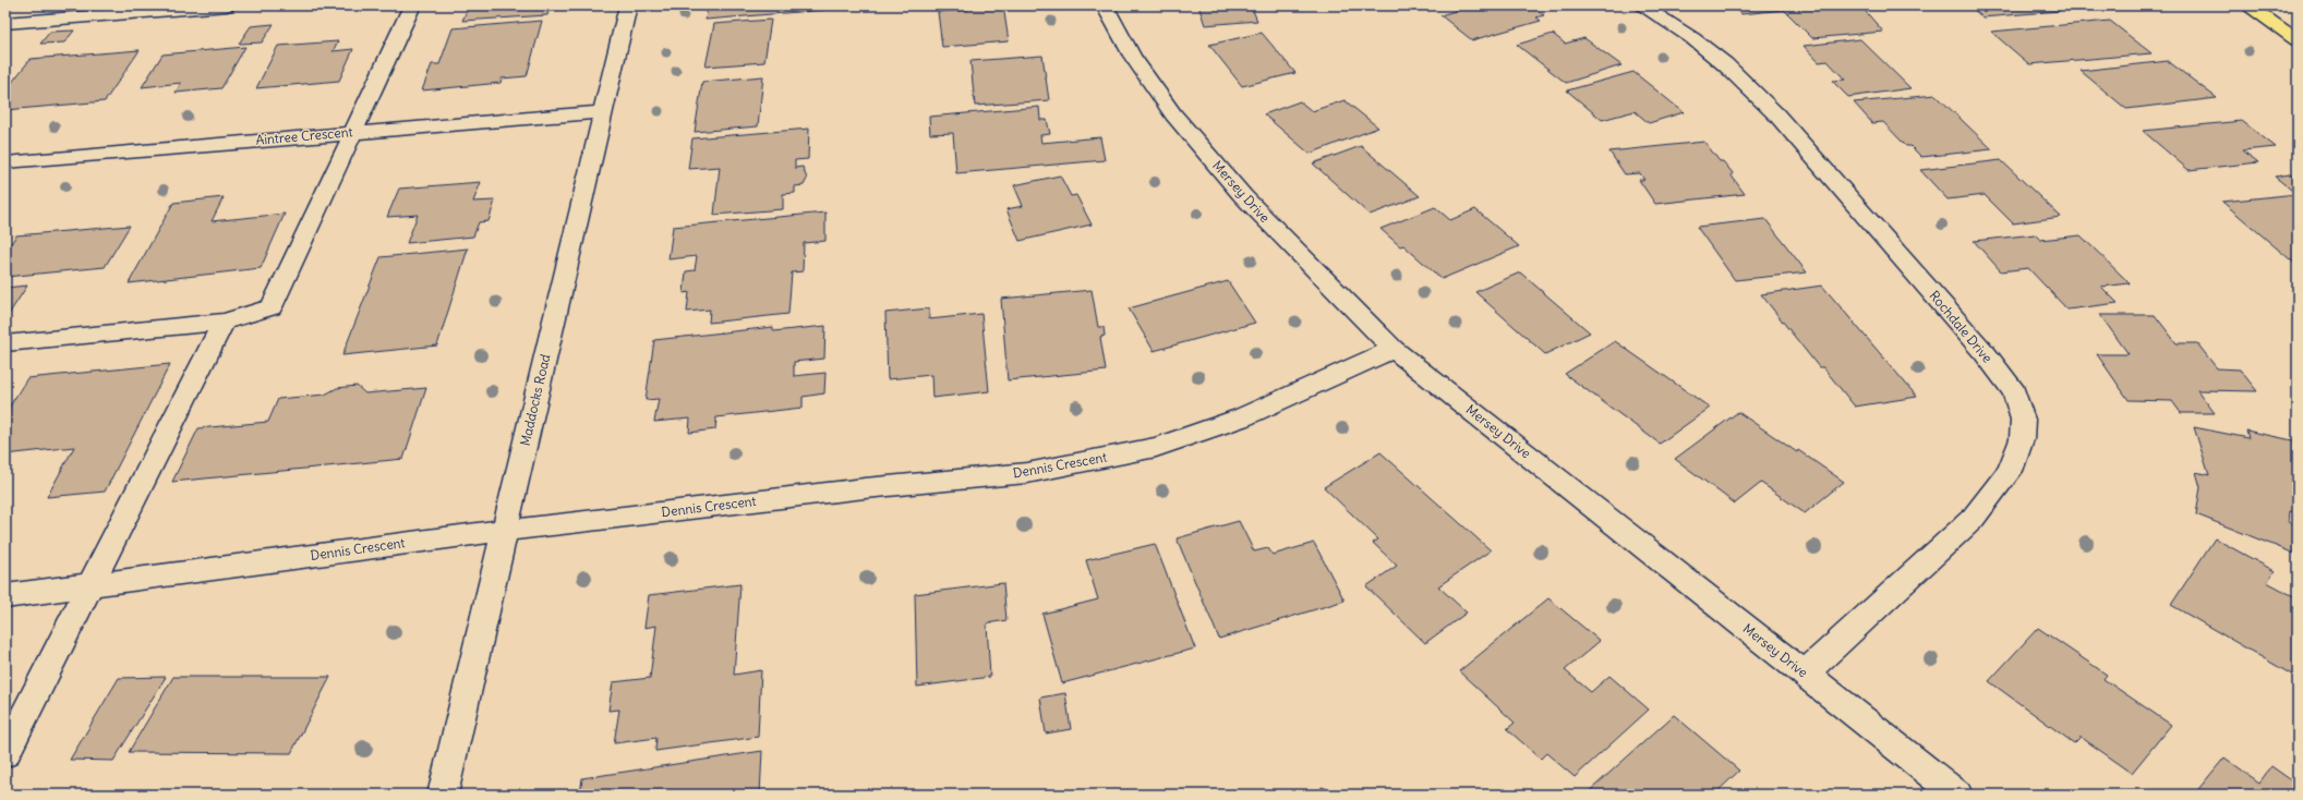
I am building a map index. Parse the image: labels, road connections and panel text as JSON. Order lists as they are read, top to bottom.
{
  "streets": {
    "street": [
      "Aintree Crescent",
      "Mersey Drive",
      "Rochdale Drive",
      "Maddocks Road",
      "Dennis Crescent"
    ]
  },
  "crossings": [
    ["Aintree Crescent", "Maddocks Road"],
    ["Mersey Drive", "Rochdale Drive"],
    ["Mersey Drive", "Dennis Crescent"],
    ["Maddocks Road", "Dennis Crescent"]
  ]
}
